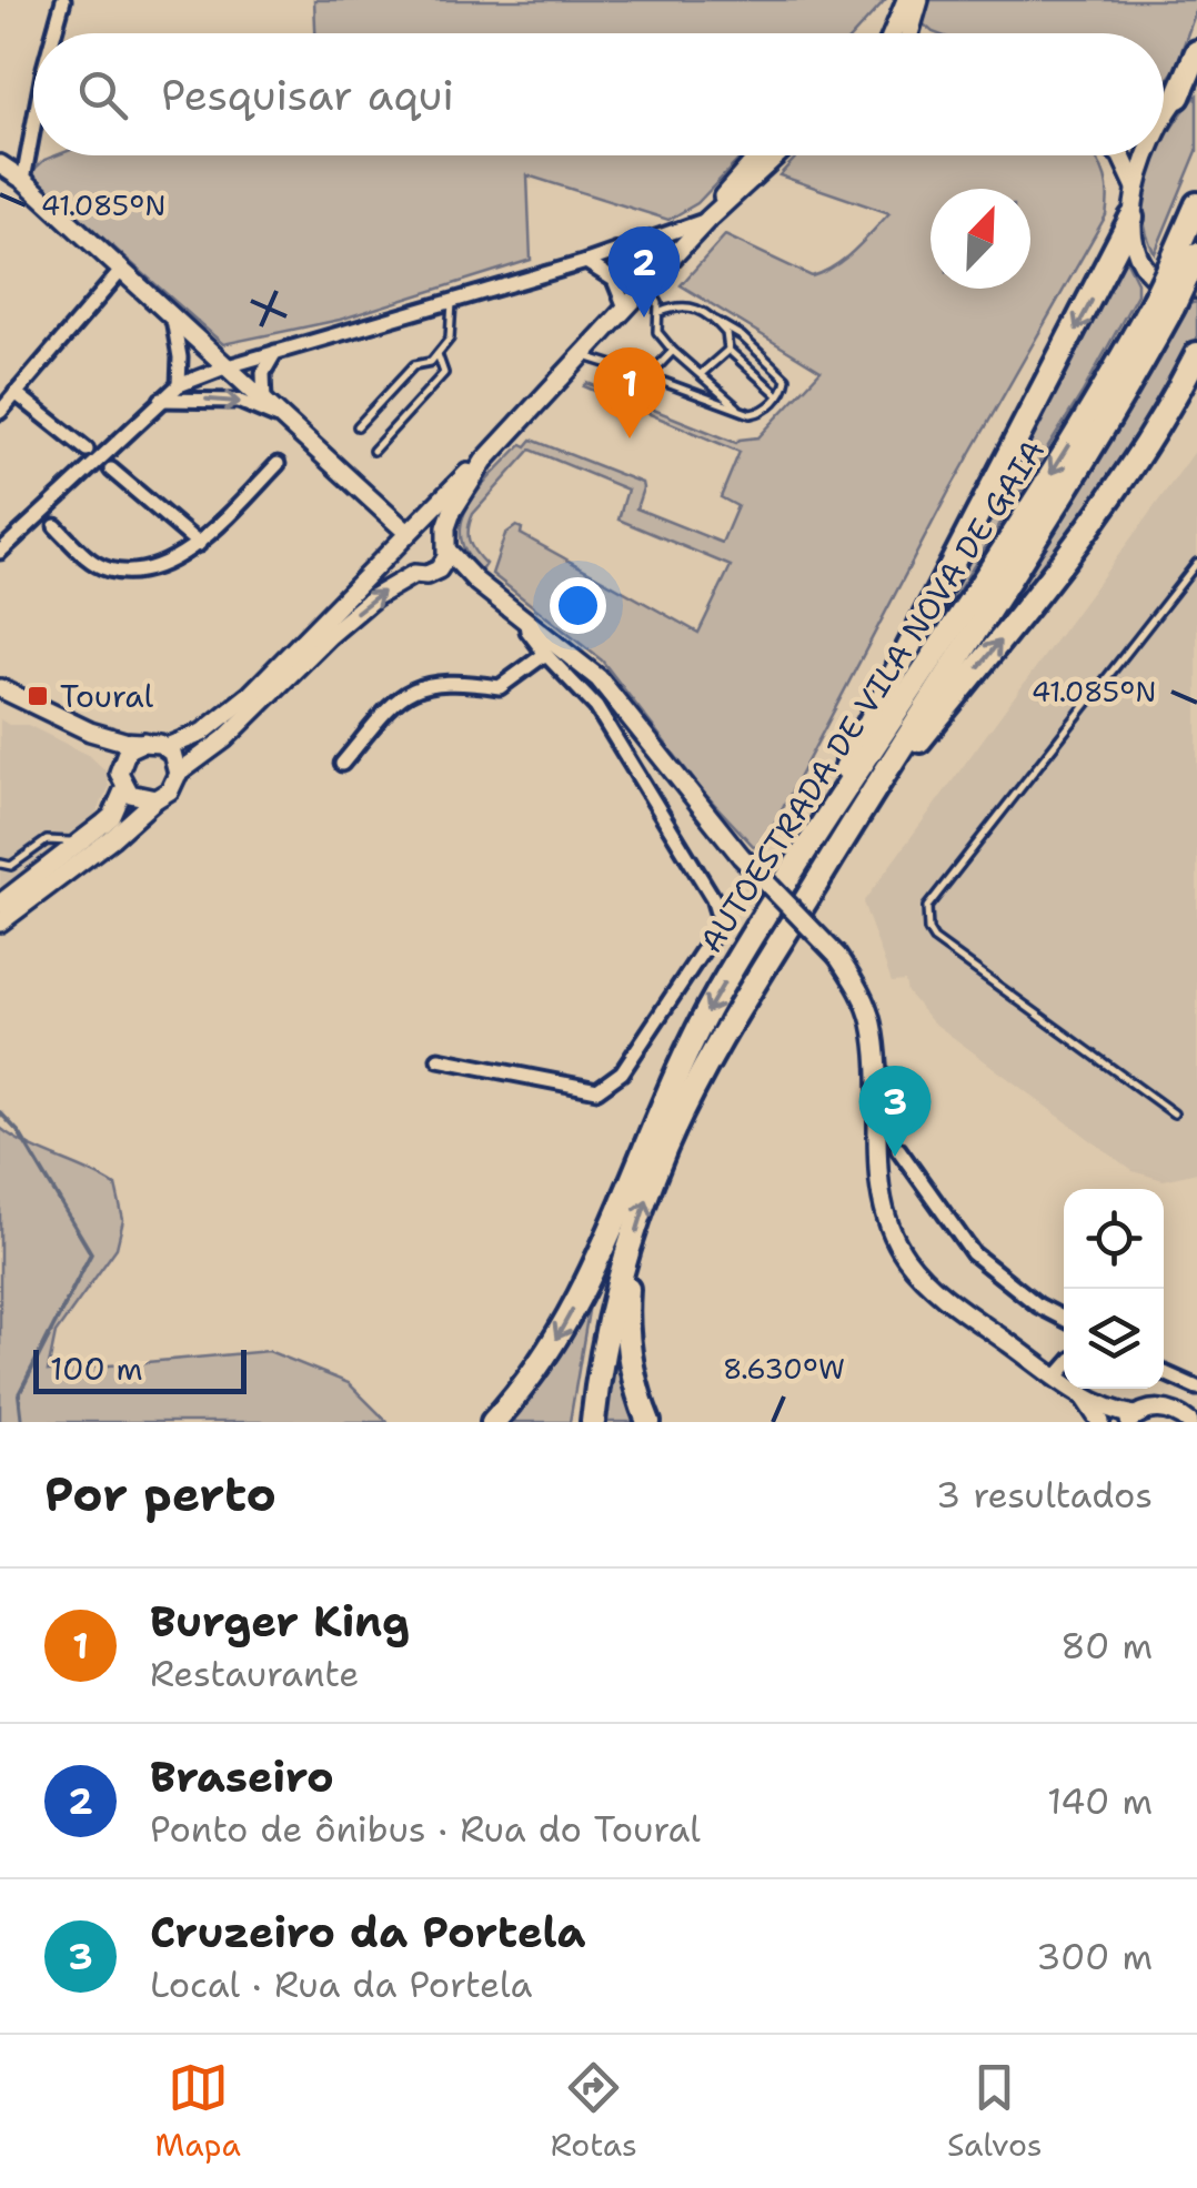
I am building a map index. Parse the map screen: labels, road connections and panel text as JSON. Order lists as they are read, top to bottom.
{
  "streets": {
    "highway": ["AUTOESTRADA DE VILA NOVA DE GAIA"]
  },
  "places": {
    "transit": ["Toural"]
  },
  "scale_bar": "100 m",
  "north": "top right",
  "page": {
    "search": "Pesquisar aqui",
    "pins": ["2", "1", "3"],
    "scale": "100 m",
    "heading": ["Por perto", "3 resultados"],
    "list": [
      {
        "mark": "1",
        "name": "Burger King",
        "note": "Restaurante",
        "value": "80 m"
      },
      {
        "mark": "2",
        "name": "Braseiro",
        "note": "Ponto de ônibus · Rua do Toural",
        "value": "140 m"
      },
      {
        "mark": "3",
        "name": "Cruzeiro da Portela",
        "note": "Local · Rua da Portela",
        "value": "300 m"
      }
    ],
    "nav": ["Mapa", "Rotas", "Salvos"]
  },
  "coordinates": ["41.085°N", "8.630°W"]
}
